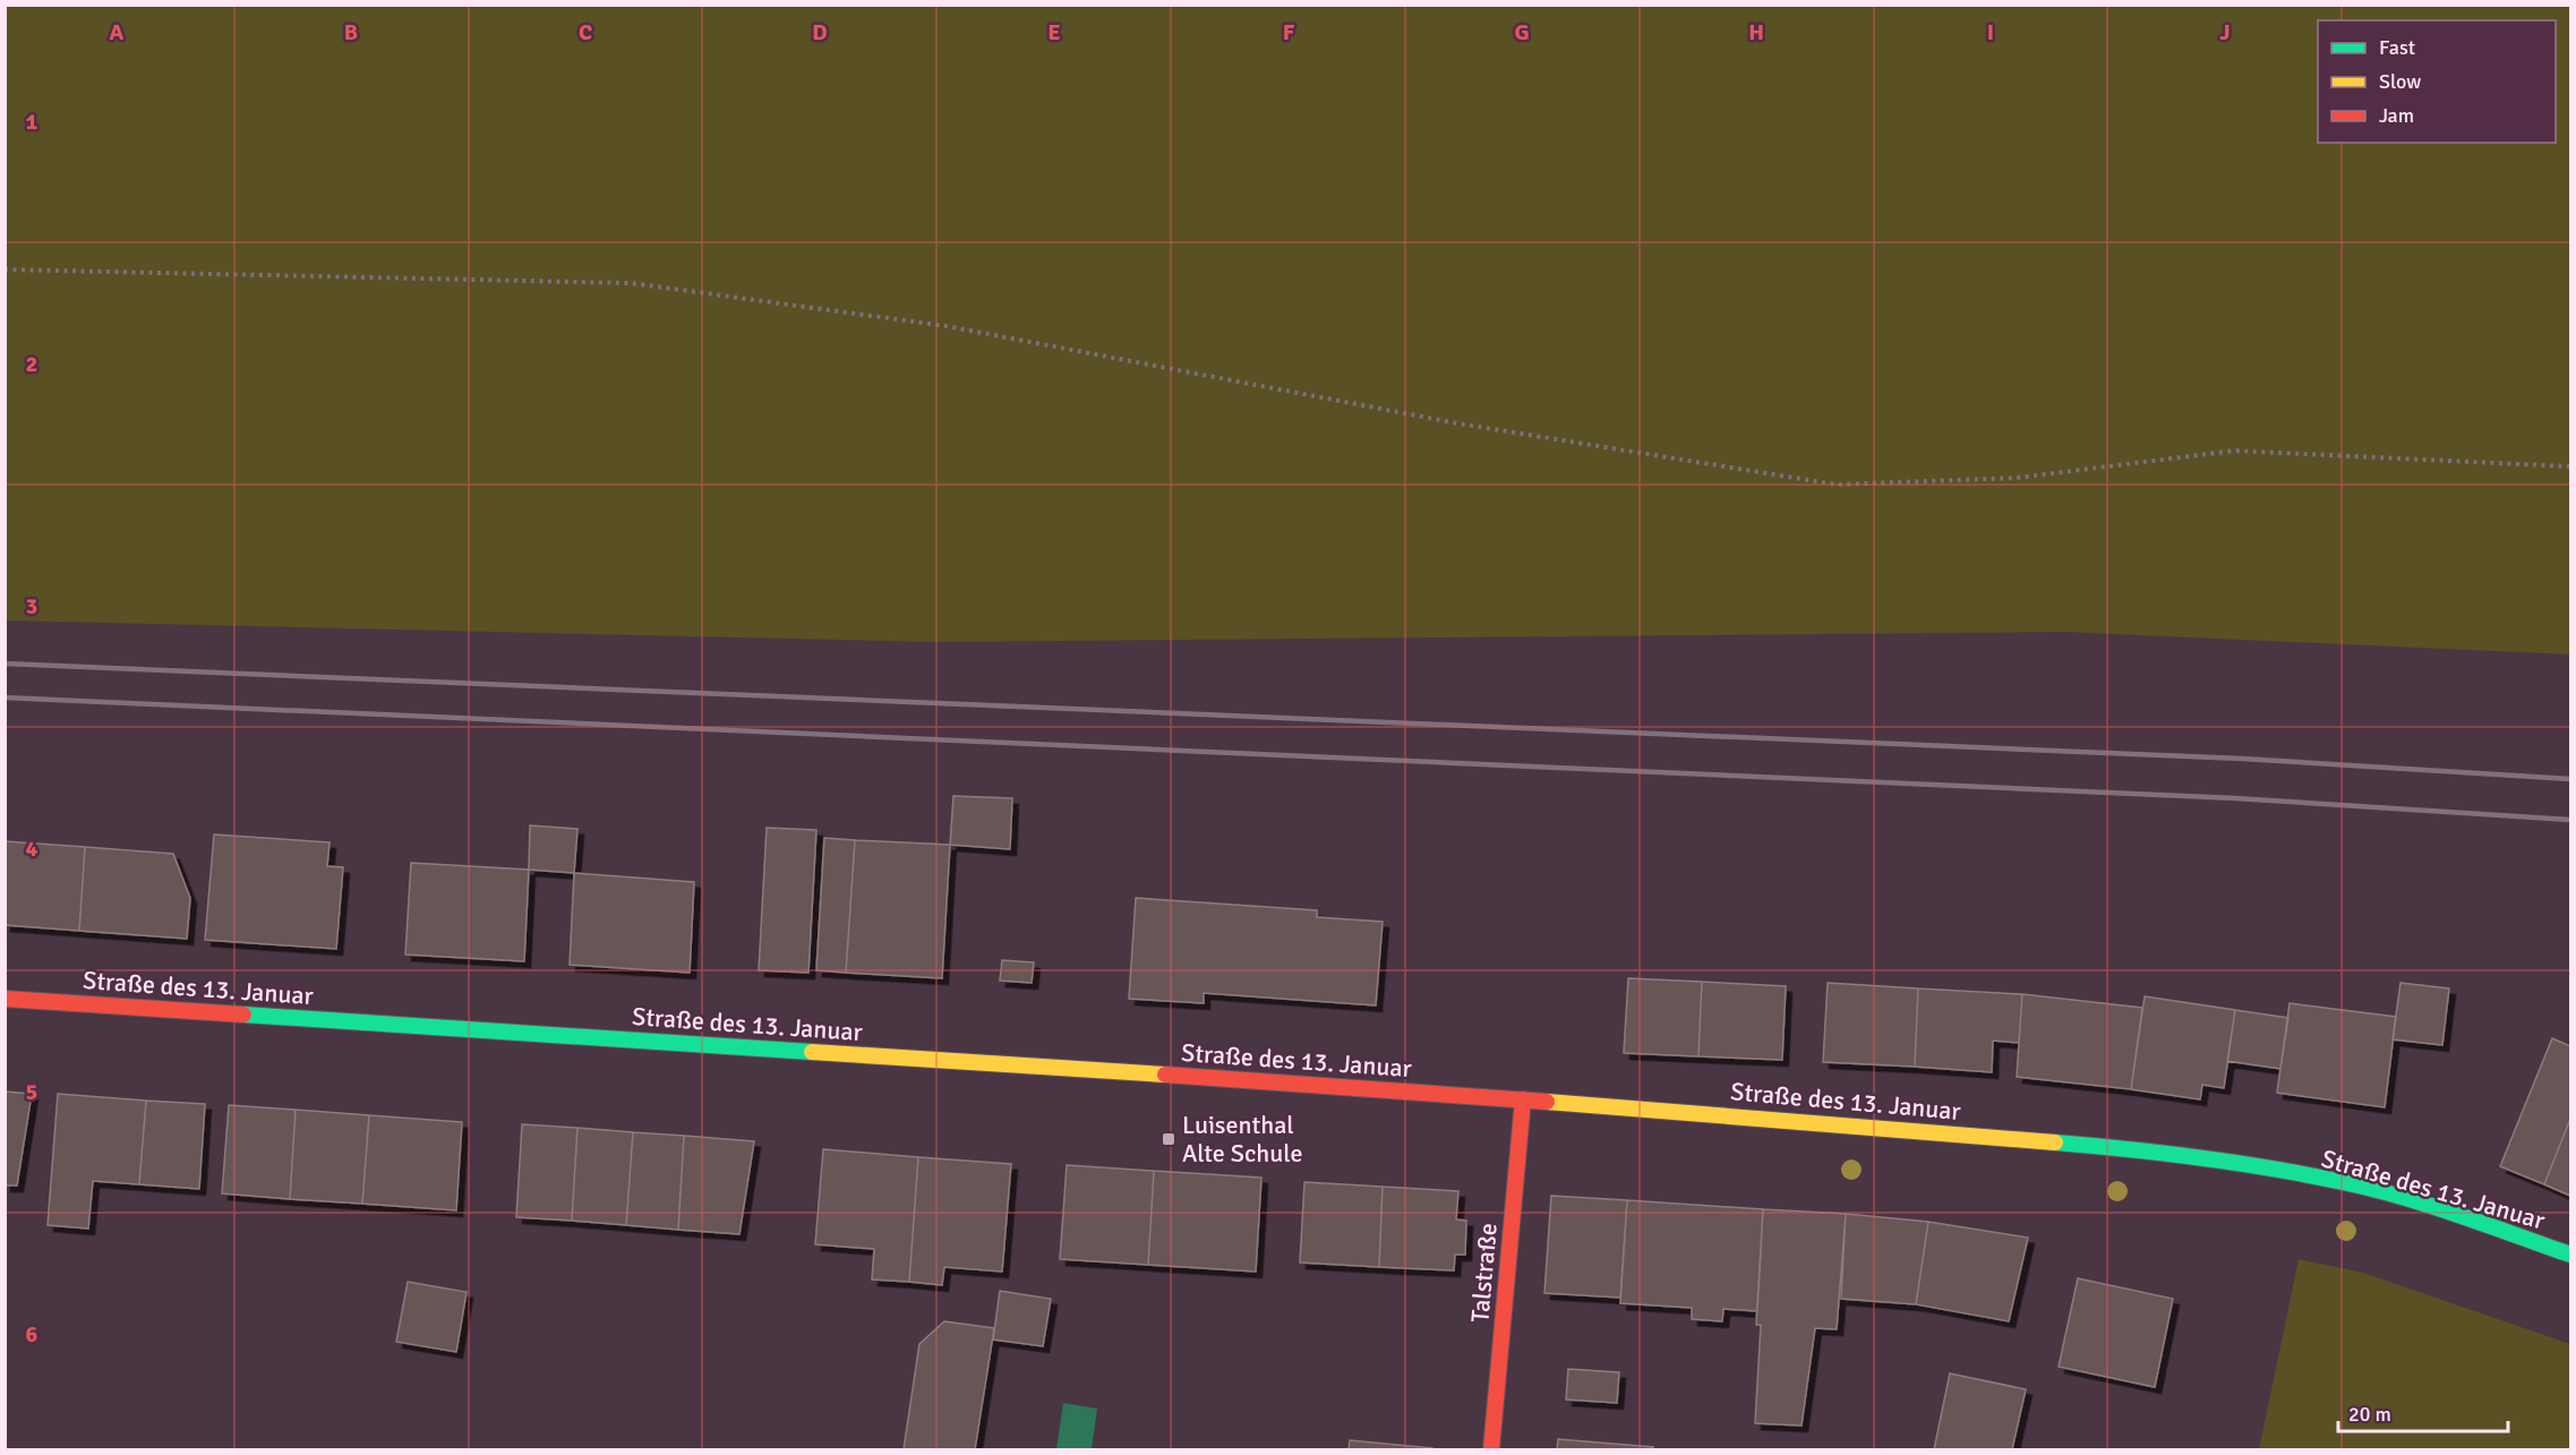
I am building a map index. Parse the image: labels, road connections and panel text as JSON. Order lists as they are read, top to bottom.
{
  "streets": {
    "main road": ["Straße des 13. Januar", "Talstraße"]
  },
  "crossings": [
    ["Straße des 13. Januar", "Talstraße"]
  ],
  "places": {
    "transit": ["Luisenthal Alte Schule"]
  },
  "legend": ["Fast", "Slow", "Jam"],
  "scale_bar": "20 m",
  "grid": {
    "columns": [
      "A",
      "B",
      "C",
      "D",
      "E",
      "F",
      "G",
      "H",
      "I",
      "J"
    ],
    "rows": [
      "1",
      "2",
      "3",
      "4",
      "5",
      "6"
    ]
  }
}
